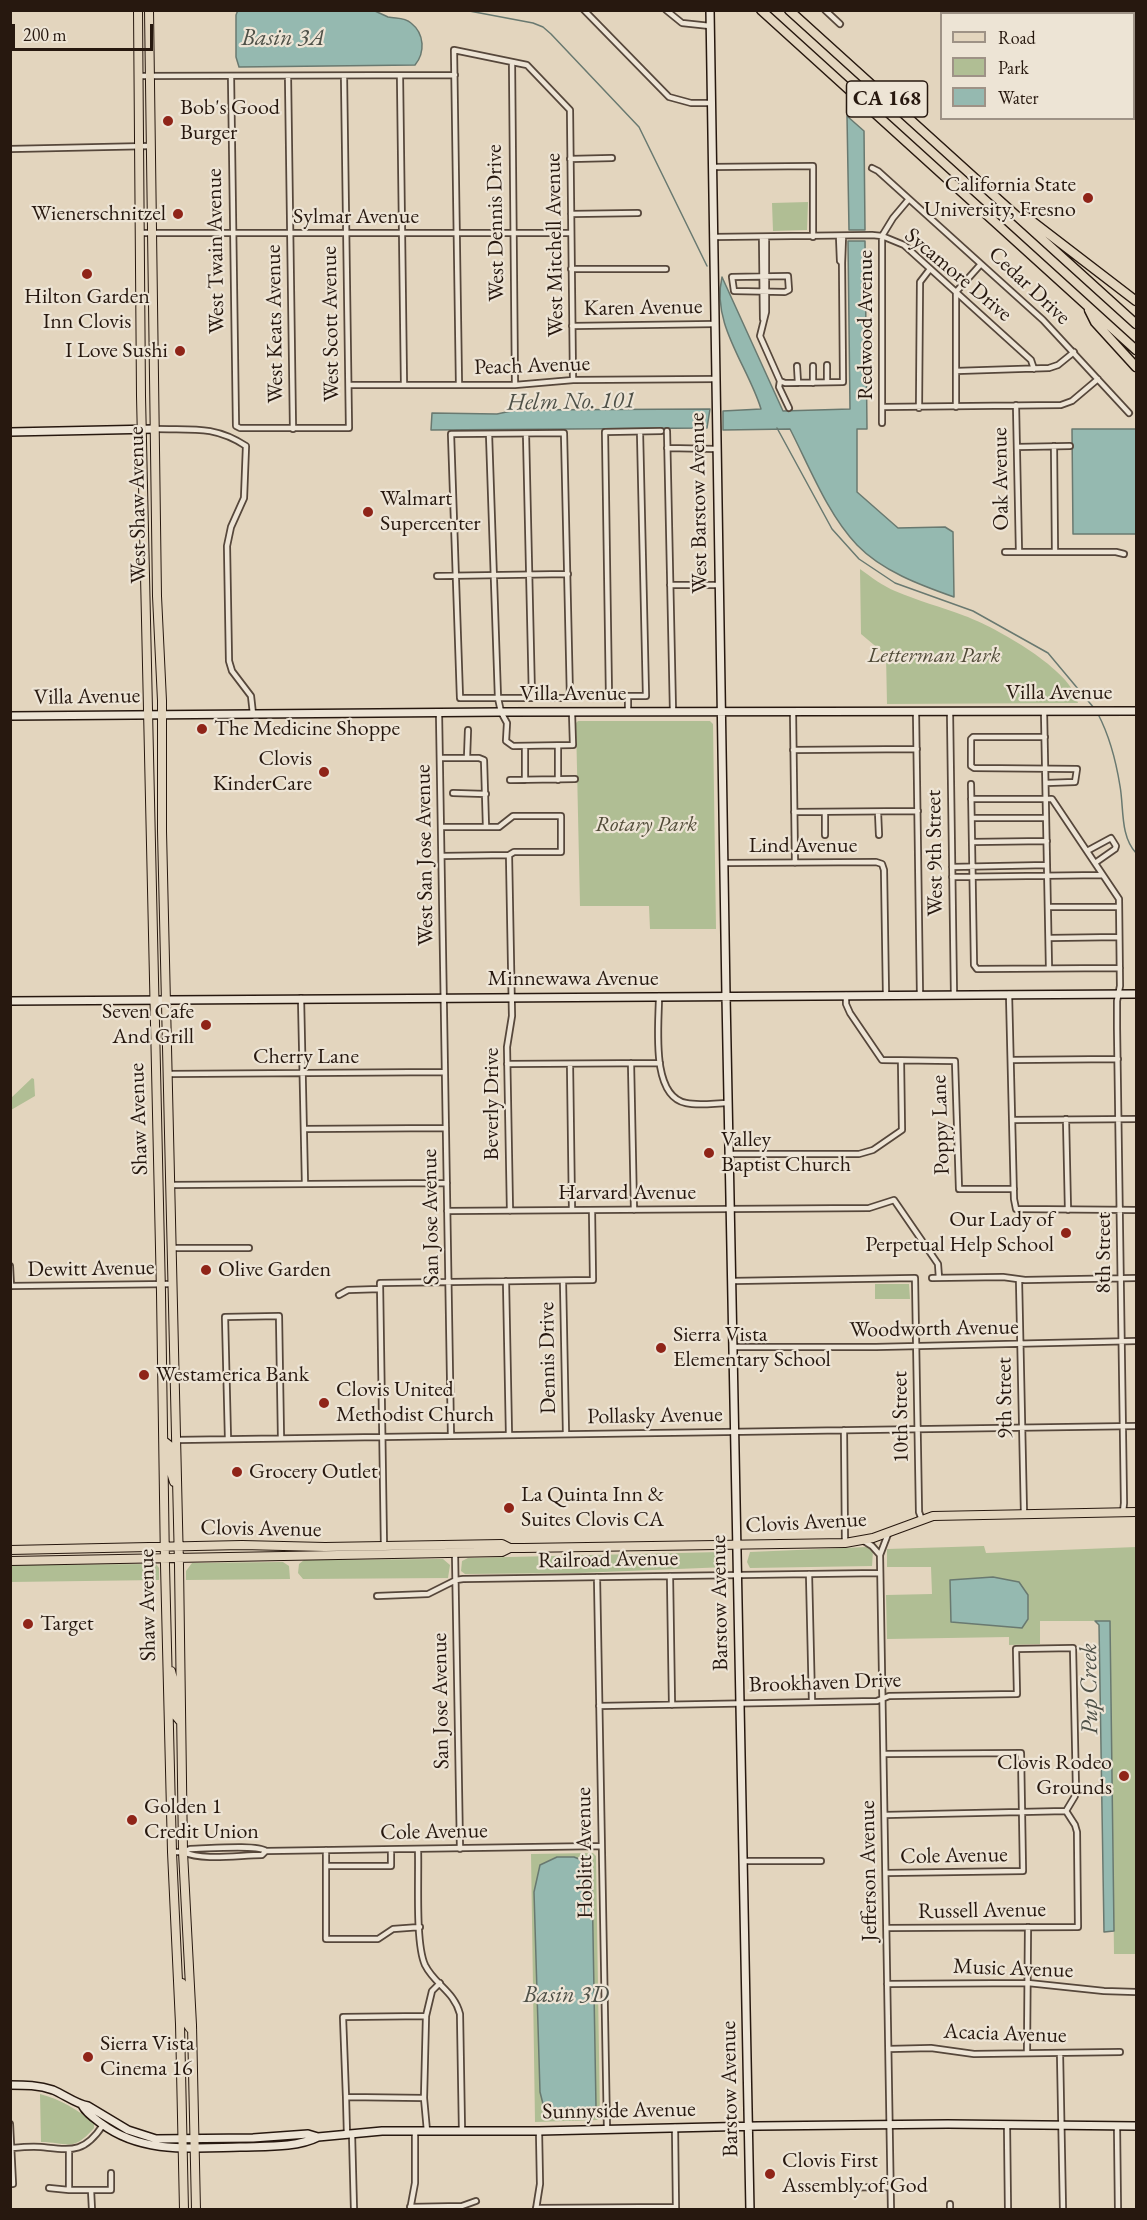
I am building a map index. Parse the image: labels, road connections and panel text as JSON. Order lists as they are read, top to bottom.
{
  "streets": {
    "highway": ["CA 168"],
    "main road": [
      "West Barstow Avenue",
      "West Shaw Avenue",
      "Villa Avenue",
      "Minnewawa Avenue",
      "Shaw Avenue",
      "Clovis Avenue",
      "Barstow Avenue",
      "Sunnyside Avenue"
    ],
    "street": [
      "Sylmar Avenue",
      "West Dennis Drive",
      "West Mitchell Avenue",
      "West Twain Avenue",
      "Sycamore Drive",
      "Cedar Drive",
      "Karen Avenue",
      "West Keats Avenue",
      "West Scott Avenue",
      "Redwood Avenue",
      "Peach Avenue",
      "Oak Avenue",
      "Lind Avenue",
      "West 9th Street",
      "West San Jose Avenue",
      "Cherry Lane",
      "Beverly Drive",
      "Poppy Lane",
      "Harvard Avenue",
      "San Jose Avenue",
      "8th Street",
      "Dewitt Avenue",
      "Woodworth Avenue",
      "Dennis Drive",
      "9th Street",
      "Pollasky Avenue",
      "10th Street",
      "Railroad Avenue",
      "Brookhaven Drive",
      "Cole Avenue",
      "Hoblitt Avenue",
      "Jefferson Avenue",
      "Russell Avenue",
      "Music Avenue",
      "Acacia Avenue"
    ]
  },
  "crossings": [
    ["Sylmar Avenue", "West Dennis Drive"],
    ["Sylmar Avenue", "West Mitchell Avenue"],
    ["Sylmar Avenue", "West Twain Avenue"],
    ["Sylmar Avenue", "West Keats Avenue"],
    ["Sylmar Avenue", "West Scott Avenue"],
    ["Sylmar Avenue", "West Shaw Avenue"],
    ["West Dennis Drive", "West Mitchell Avenue"],
    ["West Dennis Drive", "Peach Avenue"],
    ["West Mitchell Avenue", "Karen Avenue"],
    ["West Mitchell Avenue", "Peach Avenue"],
    ["West Twain Avenue", "West Keats Avenue"],
    ["West Twain Avenue", "West Scott Avenue"],
    ["Sycamore Drive", "Redwood Avenue"],
    ["Cedar Drive", "Redwood Avenue"],
    ["Karen Avenue", "West Barstow Avenue"],
    ["West Keats Avenue", "West Scott Avenue"],
    ["West Scott Avenue", "Peach Avenue"],
    ["Peach Avenue", "West Barstow Avenue"],
    ["West Barstow Avenue", "Villa Avenue"],
    ["West Barstow Avenue", "Lind Avenue"],
    ["West Barstow Avenue", "Minnewawa Avenue"],
    ["West Barstow Avenue", "Barstow Avenue"],
    ["West Shaw Avenue", "Villa Avenue"],
    ["West Shaw Avenue", "Minnewawa Avenue"],
    ["West Shaw Avenue", "Shaw Avenue"],
    ["Villa Avenue", "West 9th Street"],
    ["Villa Avenue", "West San Jose Avenue"],
    ["Lind Avenue", "Minnewawa Avenue"],
    ["West 9th Street", "Minnewawa Avenue"],
    ["West San Jose Avenue", "Minnewawa Avenue"],
    ["West San Jose Avenue", "San Jose Avenue"],
    ["Minnewawa Avenue", "Beverly Drive"],
    ["Minnewawa Avenue", "Shaw Avenue"],
    ["Minnewawa Avenue", "San Jose Avenue"],
    ["Minnewawa Avenue", "8th Street"],
    ["Minnewawa Avenue", "Barstow Avenue"],
    ["Cherry Lane", "Shaw Avenue"],
    ["Cherry Lane", "San Jose Avenue"],
    ["Beverly Drive", "Harvard Avenue"],
    ["Shaw Avenue", "Dewitt Avenue"],
    ["Shaw Avenue", "Pollasky Avenue"],
    ["Shaw Avenue", "Clovis Avenue"],
    ["Shaw Avenue", "Cole Avenue"],
    ["Shaw Avenue", "Sunnyside Avenue"],
    ["Harvard Avenue", "San Jose Avenue"],
    ["Harvard Avenue", "Barstow Avenue"],
    ["San Jose Avenue", "Pollasky Avenue"],
    ["San Jose Avenue", "Clovis Avenue"],
    ["San Jose Avenue", "Railroad Avenue"],
    ["San Jose Avenue", "Cole Avenue"],
    ["8th Street", "Woodworth Avenue"],
    ["8th Street", "Pollasky Avenue"],
    ["8th Street", "Clovis Avenue"],
    ["Woodworth Avenue", "9th Street"],
    ["Woodworth Avenue", "10th Street"],
    ["Woodworth Avenue", "Barstow Avenue"],
    ["Dennis Drive", "Pollasky Avenue"],
    ["9th Street", "Pollasky Avenue"],
    ["9th Street", "Clovis Avenue"],
    ["Pollasky Avenue", "10th Street"],
    ["Pollasky Avenue", "Barstow Avenue"],
    ["10th Street", "Clovis Avenue"],
    ["10th Street", "Barstow Avenue"],
    ["Clovis Avenue", "Barstow Avenue"],
    ["Clovis Avenue", "Jefferson Avenue"],
    ["Railroad Avenue", "Barstow Avenue"],
    ["Railroad Avenue", "Hoblitt Avenue"],
    ["Railroad Avenue", "Jefferson Avenue"],
    ["Barstow Avenue", "Brookhaven Drive"],
    ["Barstow Avenue", "Sunnyside Avenue"],
    ["Brookhaven Drive", "Hoblitt Avenue"],
    ["Brookhaven Drive", "Jefferson Avenue"],
    ["Brookhaven Drive", "Russell Avenue"],
    ["Cole Avenue", "Hoblitt Avenue"],
    ["Cole Avenue", "Jefferson Avenue"],
    ["Hoblitt Avenue", "Sunnyside Avenue"],
    ["Jefferson Avenue", "Russell Avenue"],
    ["Jefferson Avenue", "Music Avenue"],
    ["Jefferson Avenue", "Acacia Avenue"],
    ["Jefferson Avenue", "Sunnyside Avenue"]
  ],
  "water": [
    "Basin 3A",
    "Helm No. 101",
    "Pup Creek",
    "Basin 3D"
  ],
  "parks": ["Letterman Park", "Rotary Park"],
  "places": [
    "Bob's Good Burger",
    "California State University, Fresno",
    "Wienerschnitzel",
    "Hilton Garden Inn Clovis",
    "I Love Sushi",
    "Walmart Supercenter",
    "The Medicine Shoppe",
    "Clovis KinderCare",
    "Seven Cafe And Grill",
    "Valley Baptist Church",
    "Our Lady of Perpetual Help School",
    "Olive Garden",
    "Sierra Vista Elementary School",
    "Westamerica Bank",
    "Clovis United Methodist Church",
    "Grocery Outlet",
    "La Quinta Inn & Suites Clovis CA",
    "Target",
    "Clovis Rodeo Grounds",
    "Golden 1 Credit Union",
    "Sierra Vista Cinema 16",
    "Clovis First Assembly of God"
  ],
  "legend": ["Road", "Park", "Water"],
  "scale_bar": "200 m"
}
